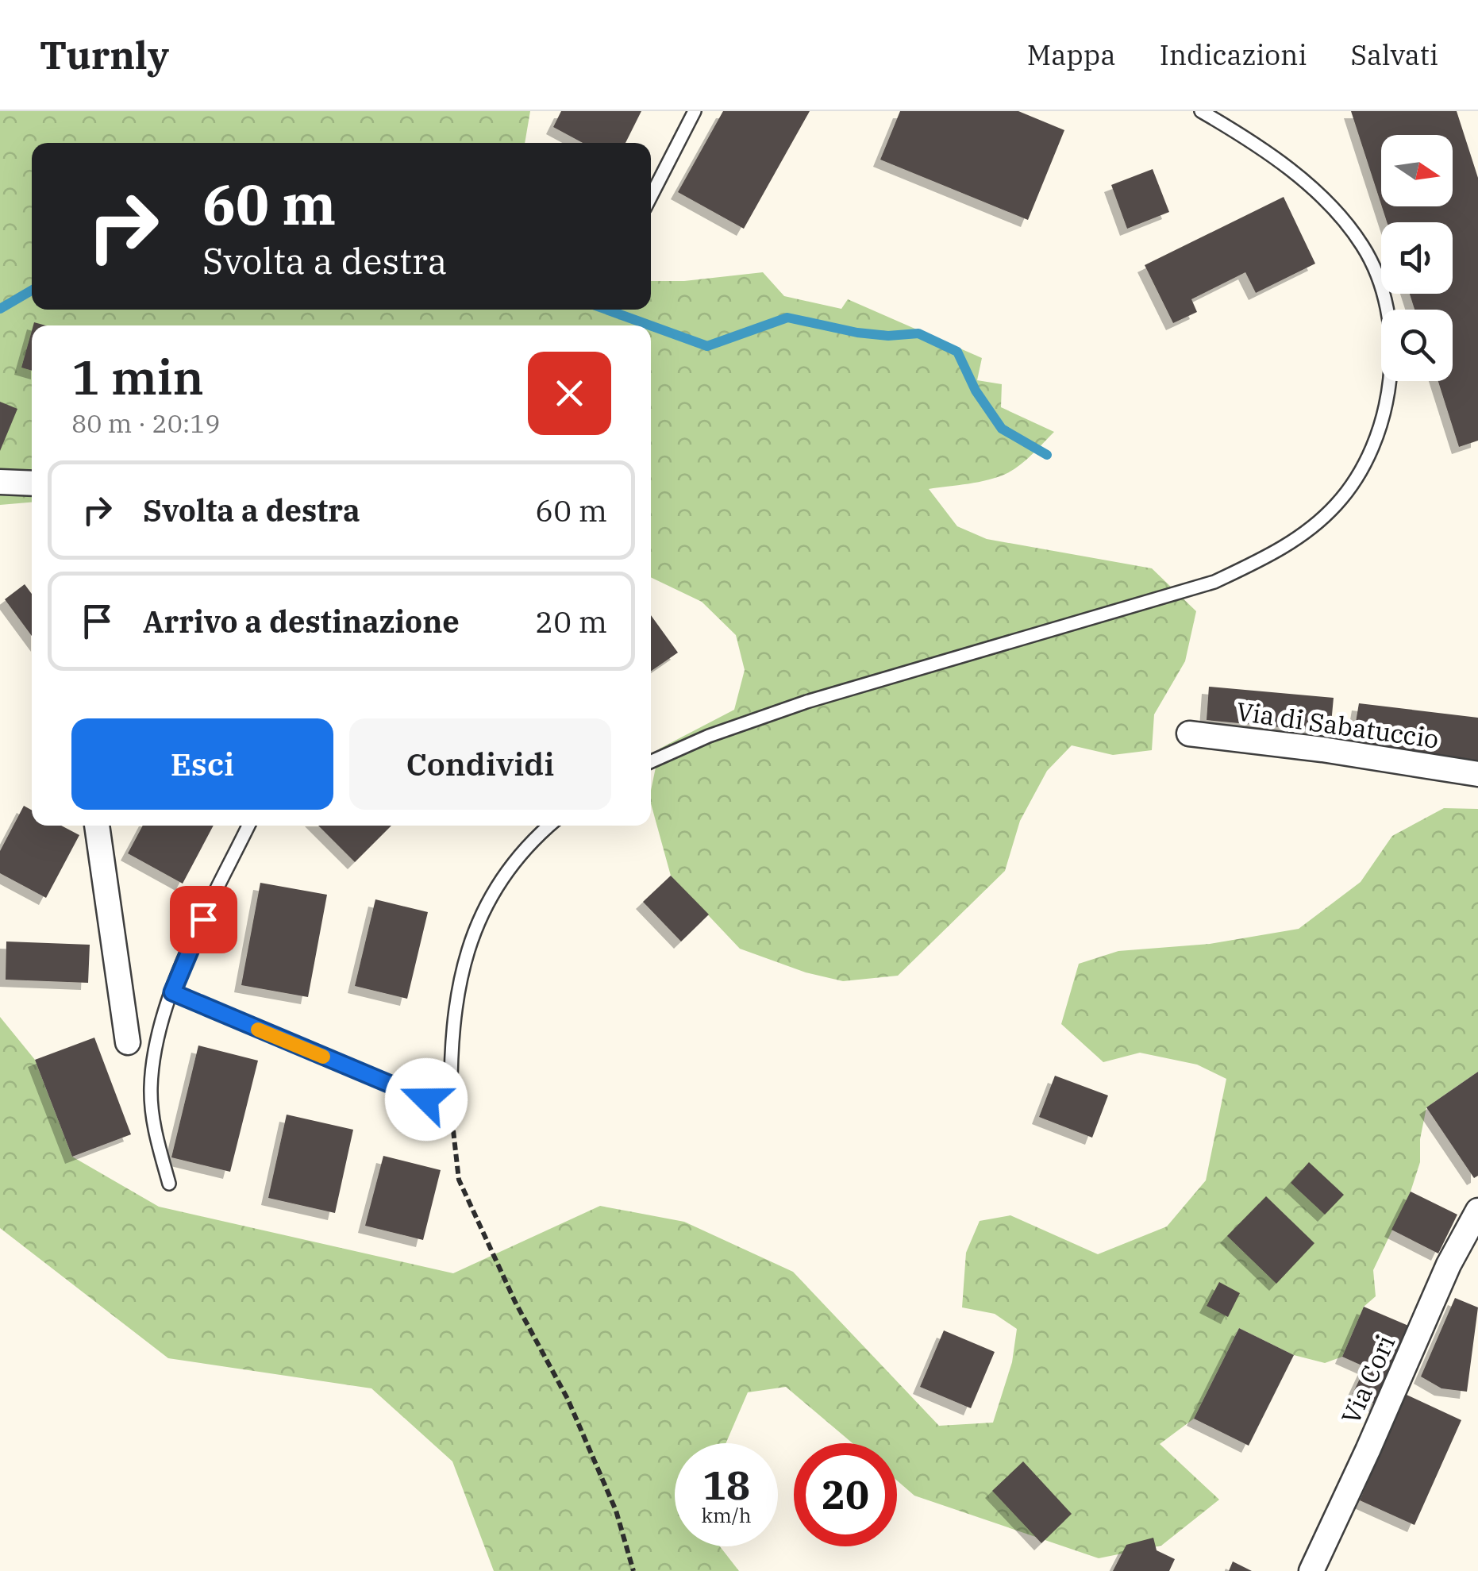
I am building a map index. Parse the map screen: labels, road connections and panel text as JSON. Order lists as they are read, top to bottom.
{
  "streets": {
    "street": ["Via di Sabatuccio", "Via Cori"]
  },
  "north": "right",
  "page": {
    "header": "Turnly",
    "nav": ["Mappa", "Indicazioni", "Salvati"],
    "turn": ["60 m", "Svolta a destra"],
    "heading": ["1 min", "80 m · 20:19"],
    "list": [
      {
        "name": "Svolta a destra",
        "value": "60 m"
      },
      {
        "name": "Arrivo a destinazione",
        "value": "20 m"
      }
    ],
    "buttons": ["Esci", "Condividi"],
    "speed": "18 km/h",
    "limit": "20"
  }
}
